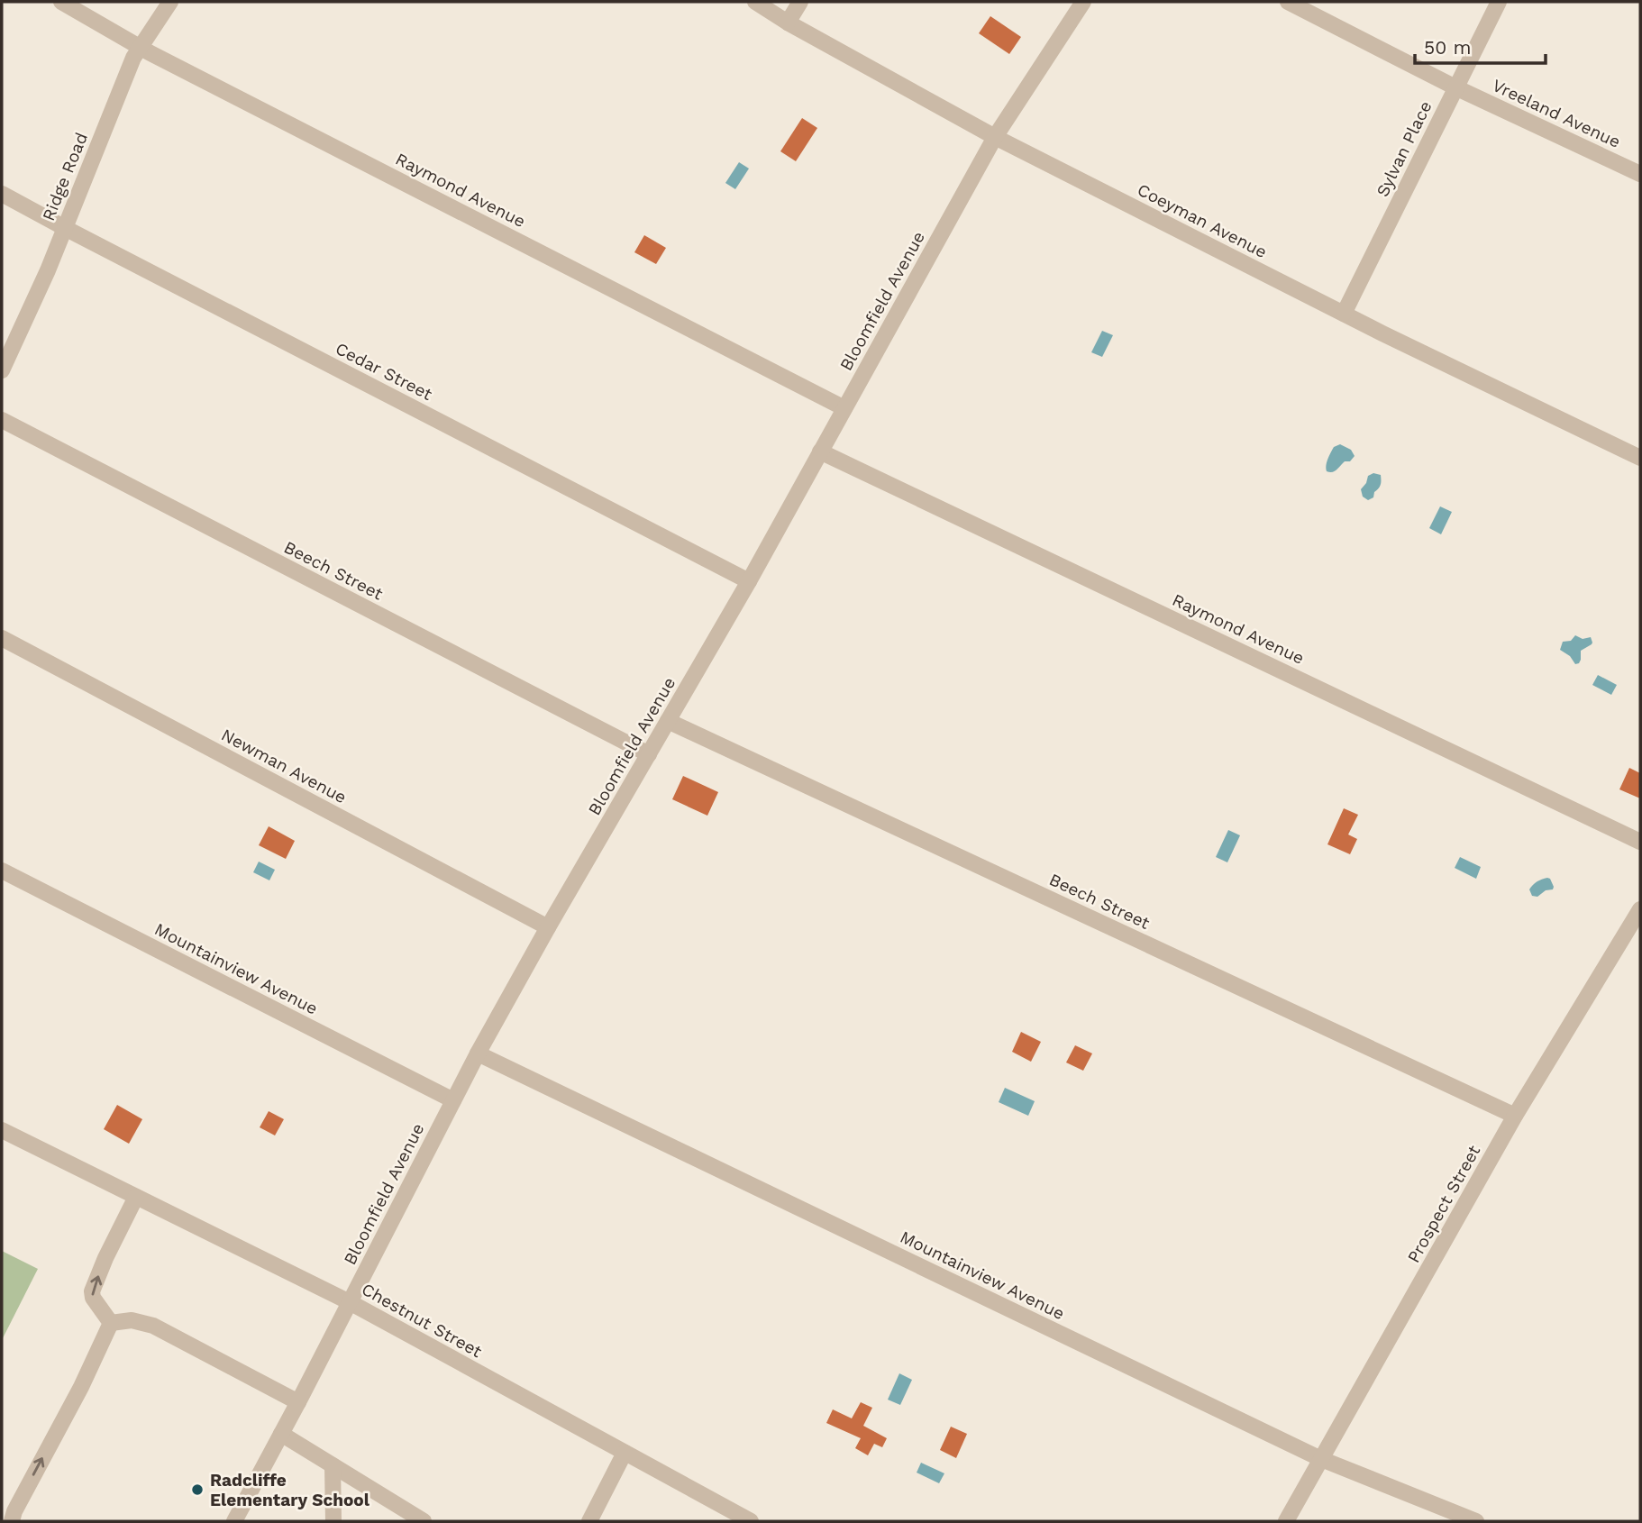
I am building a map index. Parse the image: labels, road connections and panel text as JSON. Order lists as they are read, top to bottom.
{
  "streets": {
    "street": [
      "Vreeland Avenue",
      "Sylvan Place",
      "Ridge Road",
      "Raymond Avenue",
      "Coeyman Avenue",
      "Bloomfield Avenue",
      "Cedar Street",
      "Beech Street",
      "Newman Avenue",
      "Mountainview Avenue",
      "Prospect Street",
      "Chestnut Street"
    ]
  },
  "crossings": [
    ["Vreeland Avenue", "Sylvan Place"],
    ["Sylvan Place", "Coeyman Avenue"],
    ["Ridge Road", "Raymond Avenue"],
    ["Ridge Road", "Cedar Street"],
    ["Raymond Avenue", "Bloomfield Avenue"],
    ["Coeyman Avenue", "Bloomfield Avenue"],
    ["Bloomfield Avenue", "Cedar Street"],
    ["Bloomfield Avenue", "Beech Street"],
    ["Bloomfield Avenue", "Newman Avenue"],
    ["Bloomfield Avenue", "Mountainview Avenue"],
    ["Bloomfield Avenue", "Chestnut Street"],
    ["Beech Street", "Prospect Street"],
    ["Mountainview Avenue", "Prospect Street"]
  ],
  "places": ["Radcliffe Elementary School"],
  "scale_bar": "50 m"
}
